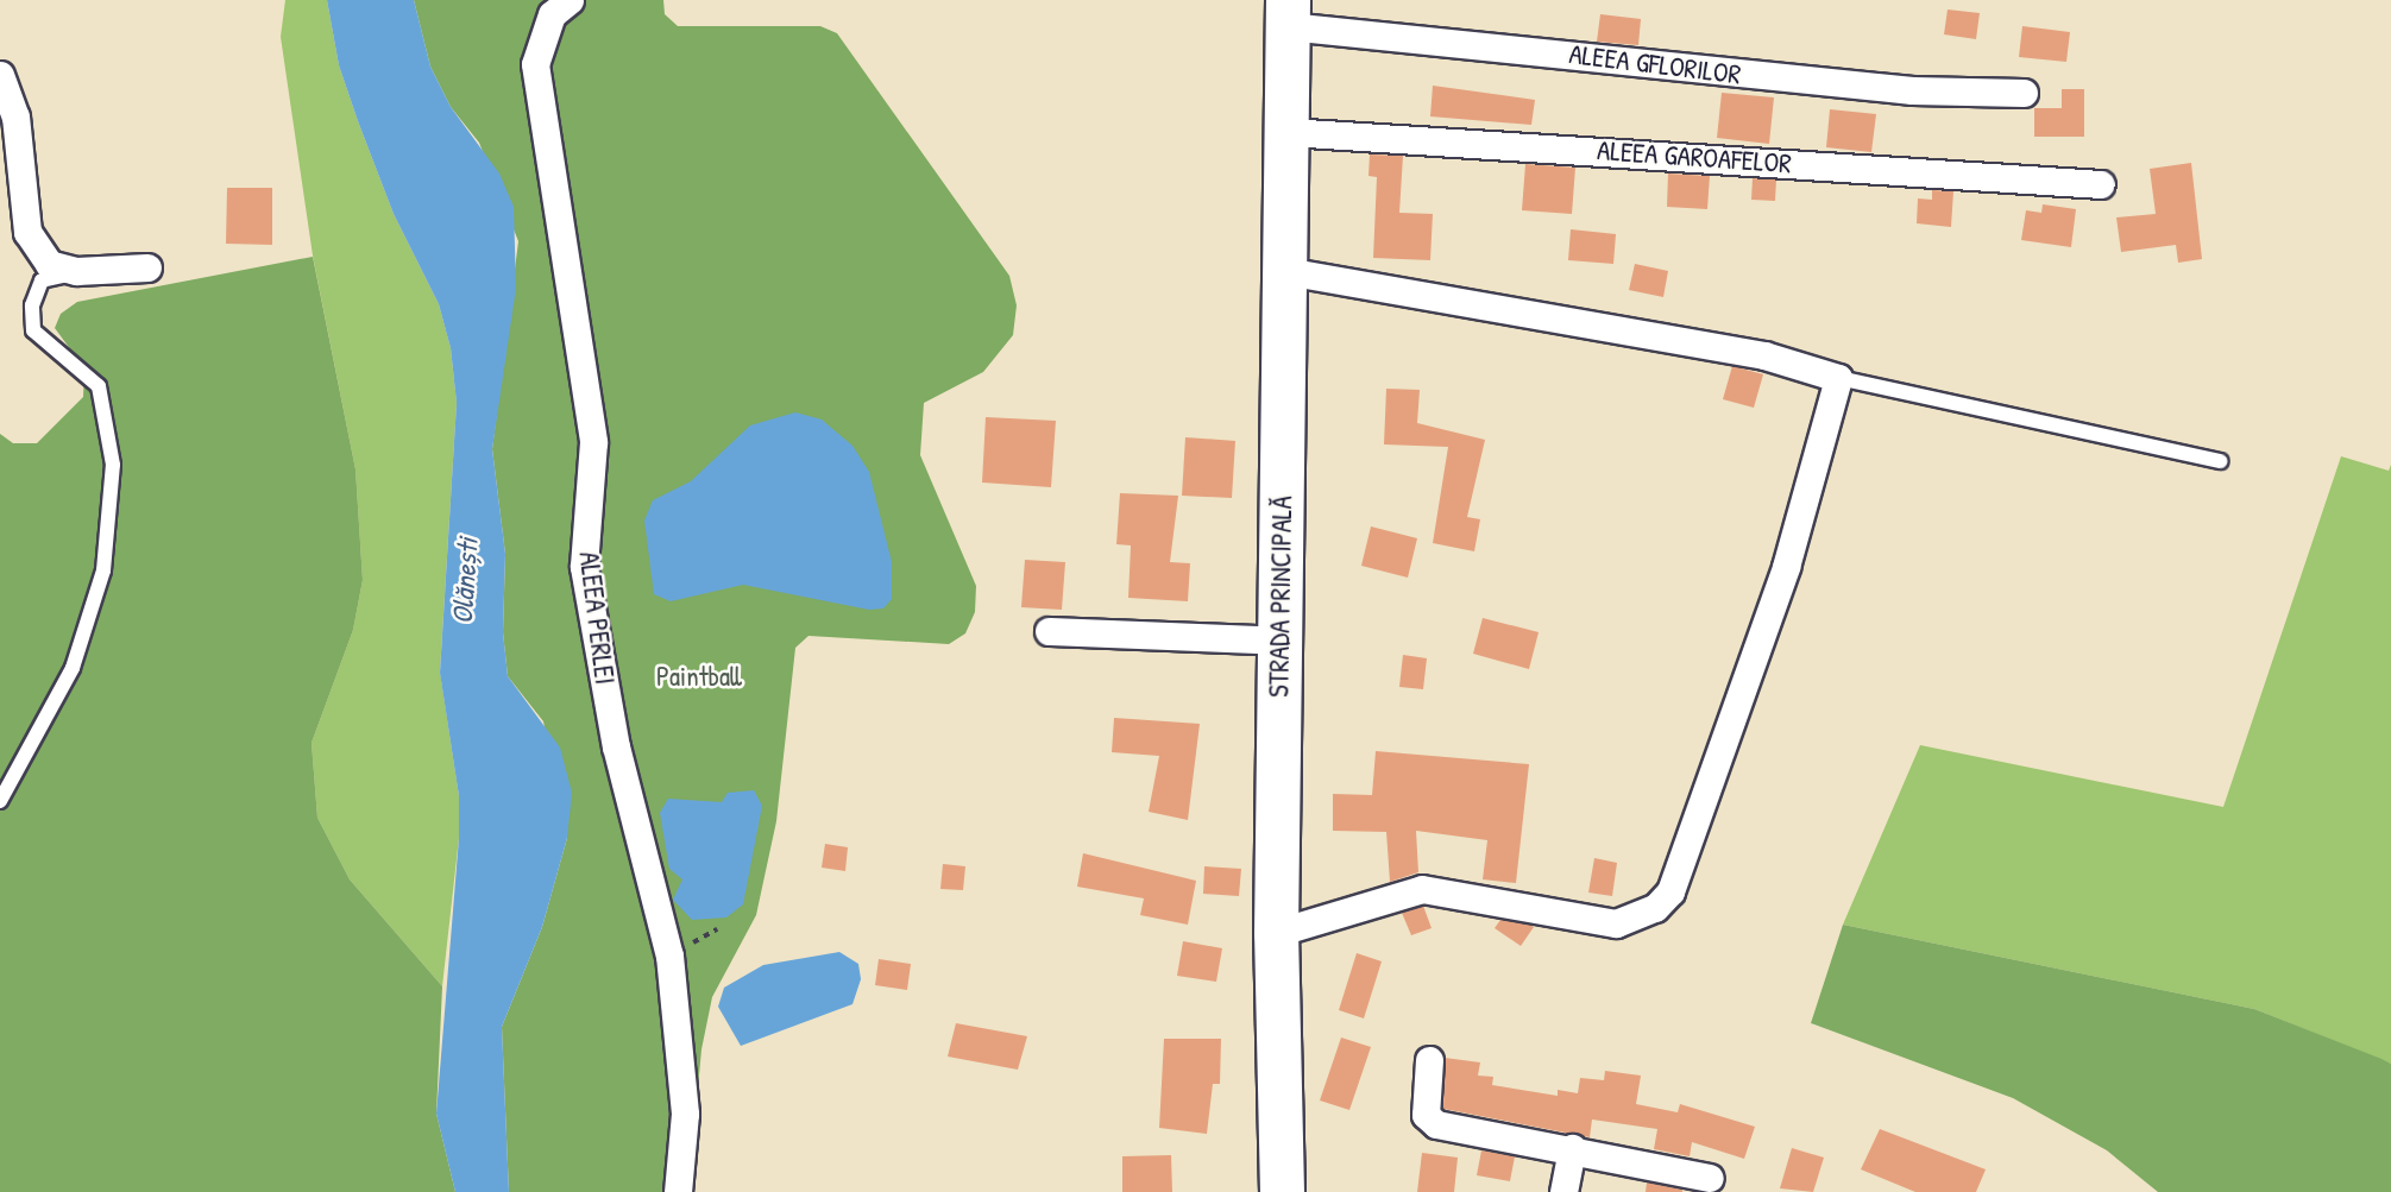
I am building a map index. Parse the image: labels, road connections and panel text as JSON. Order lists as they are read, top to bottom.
{
  "streets": {
    "main road": ["STRADA PRINCIPALĂ"],
    "street": ["ALEEA GFLORILOR", "ALEEA GAROAFELOR", "ALEEA PERLEI"]
  },
  "crossings": [
    ["ALEEA GFLORILOR", "STRADA PRINCIPALĂ"],
    ["ALEEA GAROAFELOR", "STRADA PRINCIPALĂ"]
  ],
  "water": ["Olănești"],
  "parks": ["Paintball"]
}
